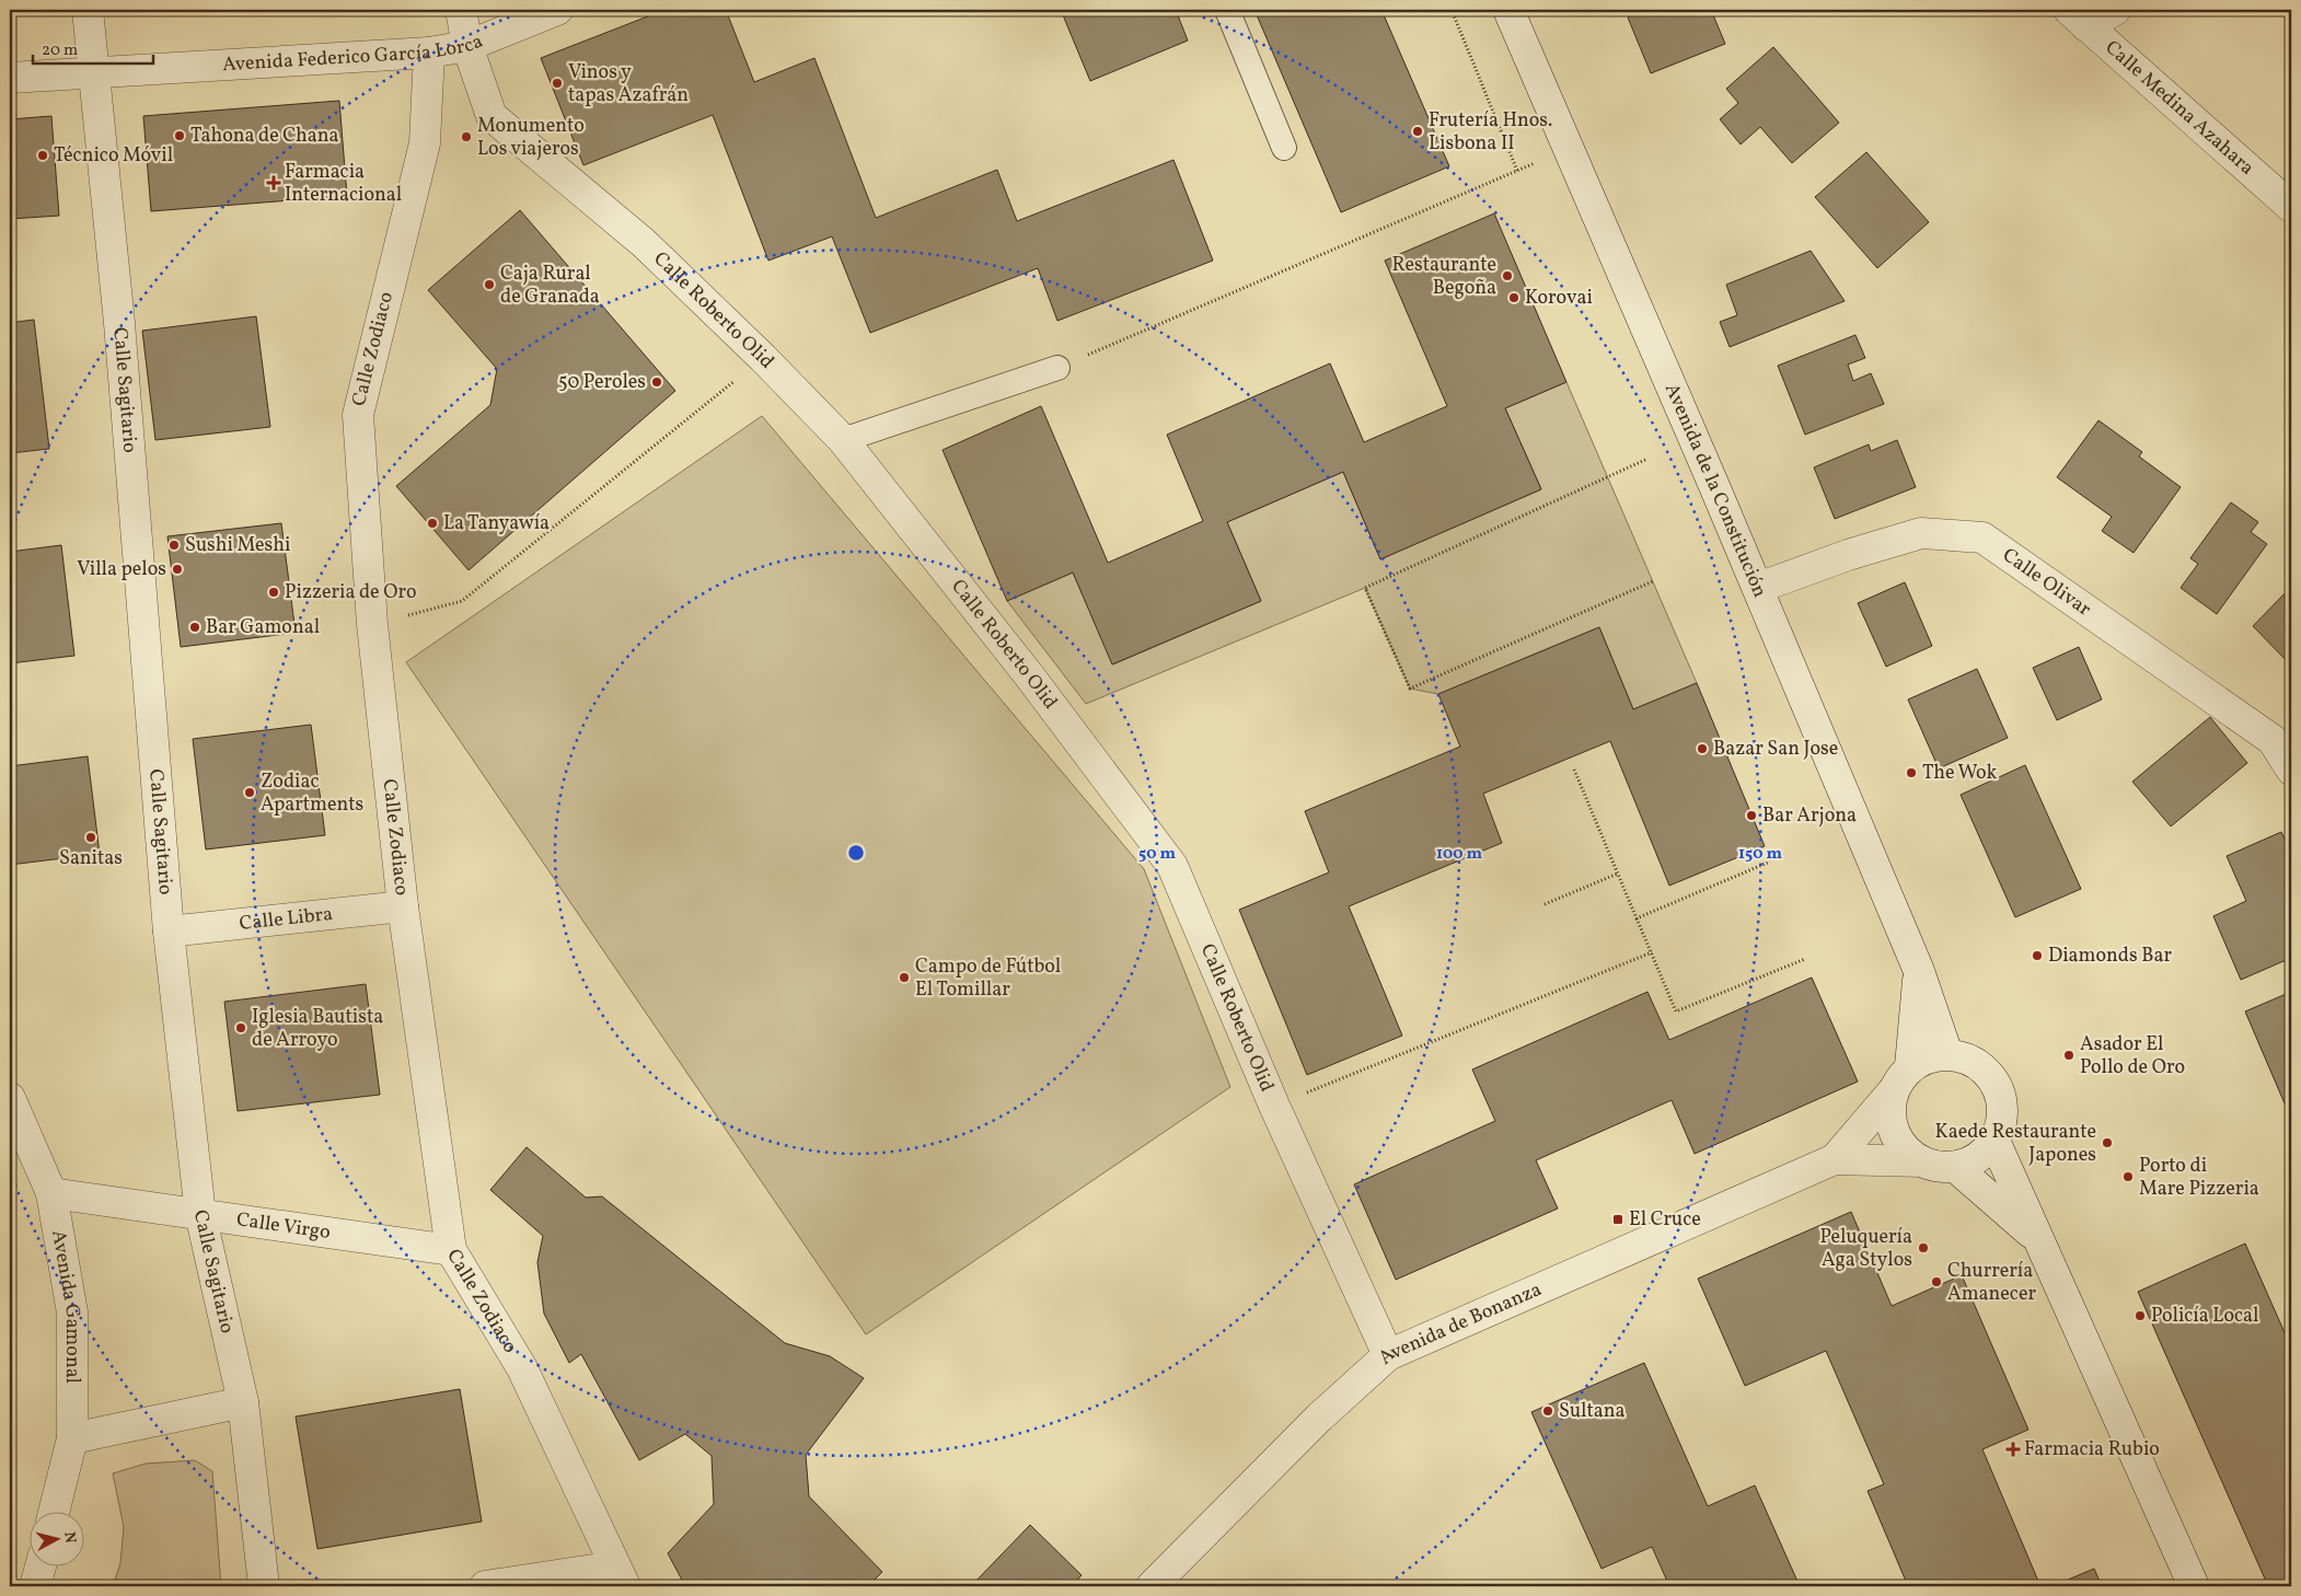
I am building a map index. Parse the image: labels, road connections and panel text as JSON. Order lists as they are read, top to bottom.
{
  "streets": {
    "street": [
      "Avenida Federico García Lorca",
      "Calle Medina Azahara",
      "Calle Roberto Olid",
      "Calle Zodiaco",
      "Calle Sagitario",
      "Avenida de la Constitución",
      "Calle Olivar",
      "Calle Libra",
      "Calle Virgo",
      "Avenida Gamonal",
      "Avenida de Bonanza"
    ]
  },
  "crossings": [
    ["Avenida Federico García Lorca", "Calle Roberto Olid"],
    ["Avenida Federico García Lorca", "Calle Zodiaco"],
    ["Avenida Federico García Lorca", "Calle Sagitario"],
    ["Calle Roberto Olid", "Avenida de Bonanza"],
    ["Calle Zodiaco", "Calle Libra"],
    ["Calle Zodiaco", "Calle Virgo"],
    ["Calle Sagitario", "Calle Libra"],
    ["Calle Sagitario", "Calle Virgo"],
    ["Avenida de la Constitución", "Calle Olivar"],
    ["Avenida de la Constitución", "Avenida de Bonanza"],
    ["Calle Virgo", "Avenida Gamonal"]
  ],
  "places": {
    "other": [
      "Vinos y tapas Azafrán",
      "Frutería Hnos. Lisbona II",
      "Tahona de Chana",
      "Monumento Los viajeros",
      "Técnico Móvil",
      "Restaurante Begoña",
      "Caja Rural de Granada",
      "Korovai",
      "50 Peroles",
      "La Tanyawía",
      "Sushi Meshi",
      "Villa pelos",
      "Pizzeria de Oro",
      "Bar Gamonal",
      "Bazar San Jose",
      "The Wok",
      "Zodiac Apartments",
      "Bar Arjona",
      "Sanitas",
      "Diamonds Bar",
      "Campo de Fútbol El Tomillar",
      "Iglesia Bautista de Arroyo",
      "Asador El Pollo de Oro",
      "Kaede Restaurante Japones",
      "Porto di Mare Pizzeria",
      "Peluquería Aga Stylos",
      "Churrería Amanecer",
      "Policía Local",
      "Sultana"
    ],
    "health": ["Farmacia Internacional", "Farmacia Rubio"],
    "transit": ["El Cruce"]
  },
  "scale_bar": "20 m",
  "north": "right",
  "rings": ["50 m", "100 m", "150 m"]
}
